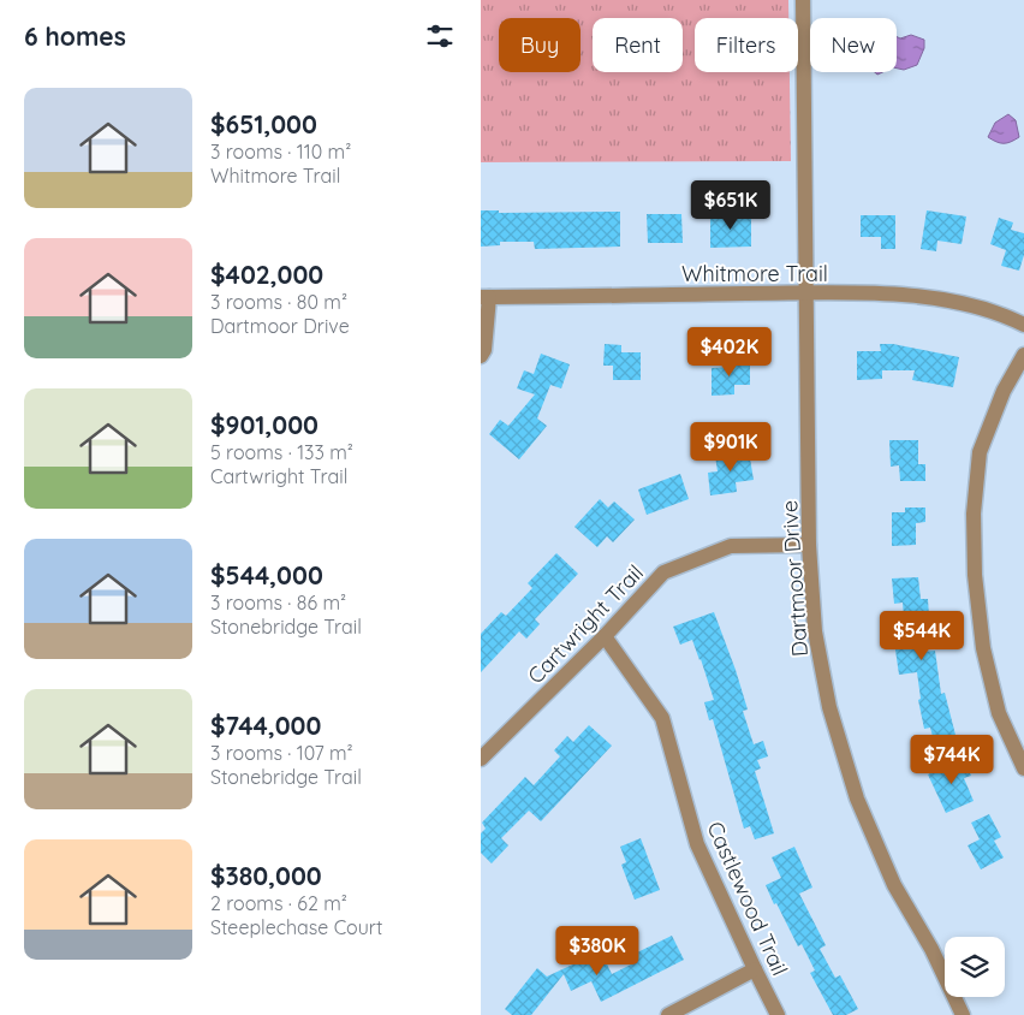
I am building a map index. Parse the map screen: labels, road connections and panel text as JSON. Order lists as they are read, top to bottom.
{
  "streets": {
    "street": [
      "Whitmore Trail",
      "Dartmoor Drive",
      "Cartwright Trail",
      "Castlewood Trail"
    ]
  },
  "crossings": [
    ["Whitmore Trail", "Dartmoor Drive"],
    ["Dartmoor Drive", "Cartwright Trail"],
    ["Cartwright Trail", "Castlewood Trail"]
  ],
  "page": {
    "heading": "6 homes",
    "chip": [
      "Buy",
      "Rent",
      "Filters",
      "New"
    ],
    "list": [
      {
        "name": "$651,000",
        "note": "3 rooms · 110 m² · Whitmore Trail"
      },
      {
        "name": "$402,000",
        "note": "3 rooms · 80 m² · Dartmoor Drive"
      },
      {
        "name": "$901,000",
        "note": "5 rooms · 133 m² · Cartwright Trail"
      },
      {
        "name": "$544,000",
        "note": "3 rooms · 86 m² · Stonebridge Trail"
      },
      {
        "name": "$744,000",
        "note": "3 rooms · 107 m² · Stonebridge Trail"
      },
      {
        "name": "$380,000",
        "note": "2 rooms · 62 m² · Steeplechase Court"
      }
    ],
    "price": [
      "$651K",
      "$402K",
      "$901K",
      "$544K",
      "$744K",
      "$380K"
    ]
  }
}
